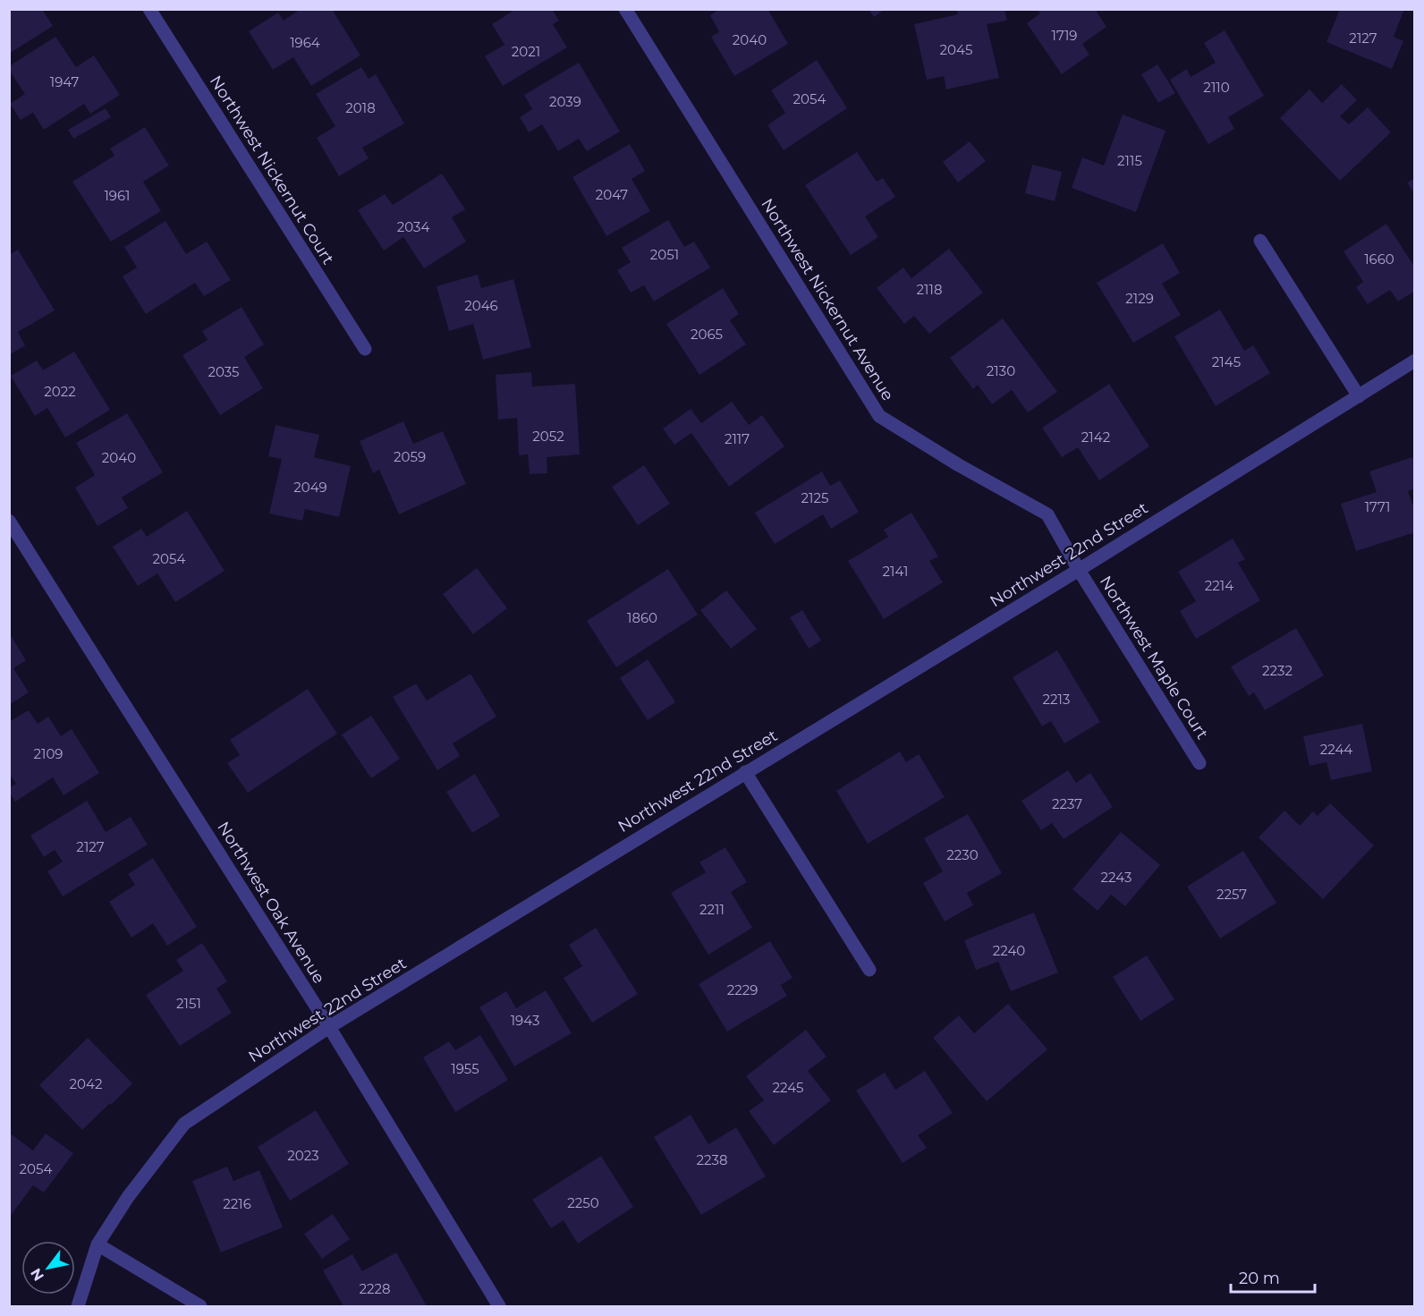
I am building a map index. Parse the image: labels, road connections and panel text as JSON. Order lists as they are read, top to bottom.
{
  "streets": {
    "street": [
      "Northwest Nickernut Court",
      "Northwest Nickernut Avenue",
      "Northwest 22nd Street",
      "Northwest Maple Court",
      "Northwest Oak Avenue"
    ]
  },
  "crossings": [
    ["Northwest Nickernut Avenue", "Northwest 22nd Street"],
    ["Northwest Nickernut Avenue", "Northwest Maple Court"],
    ["Northwest 22nd Street", "Northwest Maple Court"],
    ["Northwest 22nd Street", "Northwest Oak Avenue"]
  ],
  "house_numbers": [
    "1719",
    "2127",
    "2040",
    "1964",
    "2045",
    "2021",
    "1947",
    "2110",
    "2054",
    "2039",
    "2018",
    "2115",
    "2047",
    "1961",
    "2034",
    "2051",
    "1660",
    "2118",
    "2129",
    "2046",
    "2065",
    "2145",
    "2130",
    "2035",
    "2022",
    "2052",
    "2142",
    "2117",
    "2059",
    "2040",
    "2049",
    "2125",
    "1771",
    "2054",
    "2141",
    "2214",
    "1860",
    "2232",
    "2213",
    "2244",
    "2109",
    "2237",
    "2127",
    "2230",
    "2243",
    "2257",
    "2211",
    "2240",
    "2229",
    "2151",
    "1943",
    "1955",
    "2042",
    "2245",
    "2023",
    "2238",
    "2054",
    "2250",
    "2216",
    "2228"
  ],
  "scale_bar": "20 m",
  "north": "bottom left"
}
